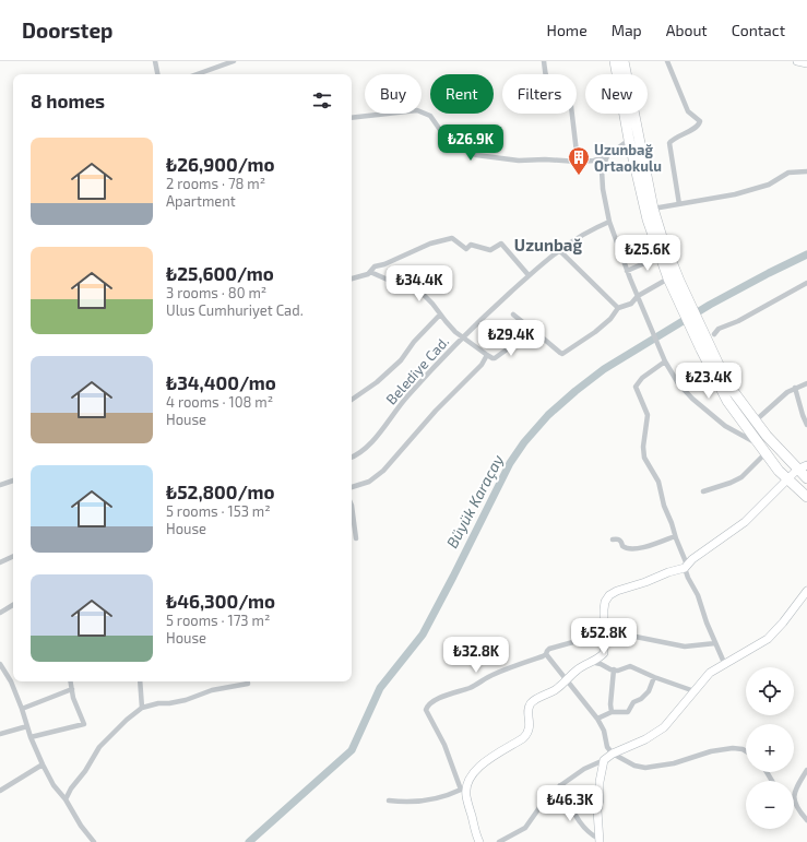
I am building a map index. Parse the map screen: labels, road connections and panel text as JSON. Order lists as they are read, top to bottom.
{
  "streets": {
    "street": ["Belediye Cad."]
  },
  "districts": ["Uzunbağ"],
  "water": ["Büyük Karaçay"],
  "places": {
    "building": ["Uzunbağ Ortaokulu"]
  },
  "page": {
    "header": "Doorstep",
    "nav": [
      "Home",
      "Map",
      "About",
      "Contact"
    ],
    "chip": [
      "Buy",
      "Rent",
      "Filters",
      "New"
    ],
    "heading": "8 homes",
    "price": [
      "₺26.9K",
      "₺25.6K",
      "₺34.4K",
      "₺29.4K",
      "₺23.4K",
      "₺52.8K",
      "₺32.8K",
      "₺46.3K"
    ],
    "list": [
      {
        "name": "₺26,900/mo",
        "note": "2 rooms · 78 m² · Apartment"
      },
      {
        "name": "₺25,600/mo",
        "note": "3 rooms · 80 m² · Ulus Cumhuriyet Cad."
      },
      {
        "name": "₺34,400/mo",
        "note": "4 rooms · 108 m² · House"
      },
      {
        "name": "₺52,800/mo",
        "note": "5 rooms · 153 m² · House"
      },
      {
        "name": "₺46,300/mo",
        "note": "5 rooms · 173 m² · House"
      }
    ],
    "map_buttons": ["+", "−"]
  }
}
